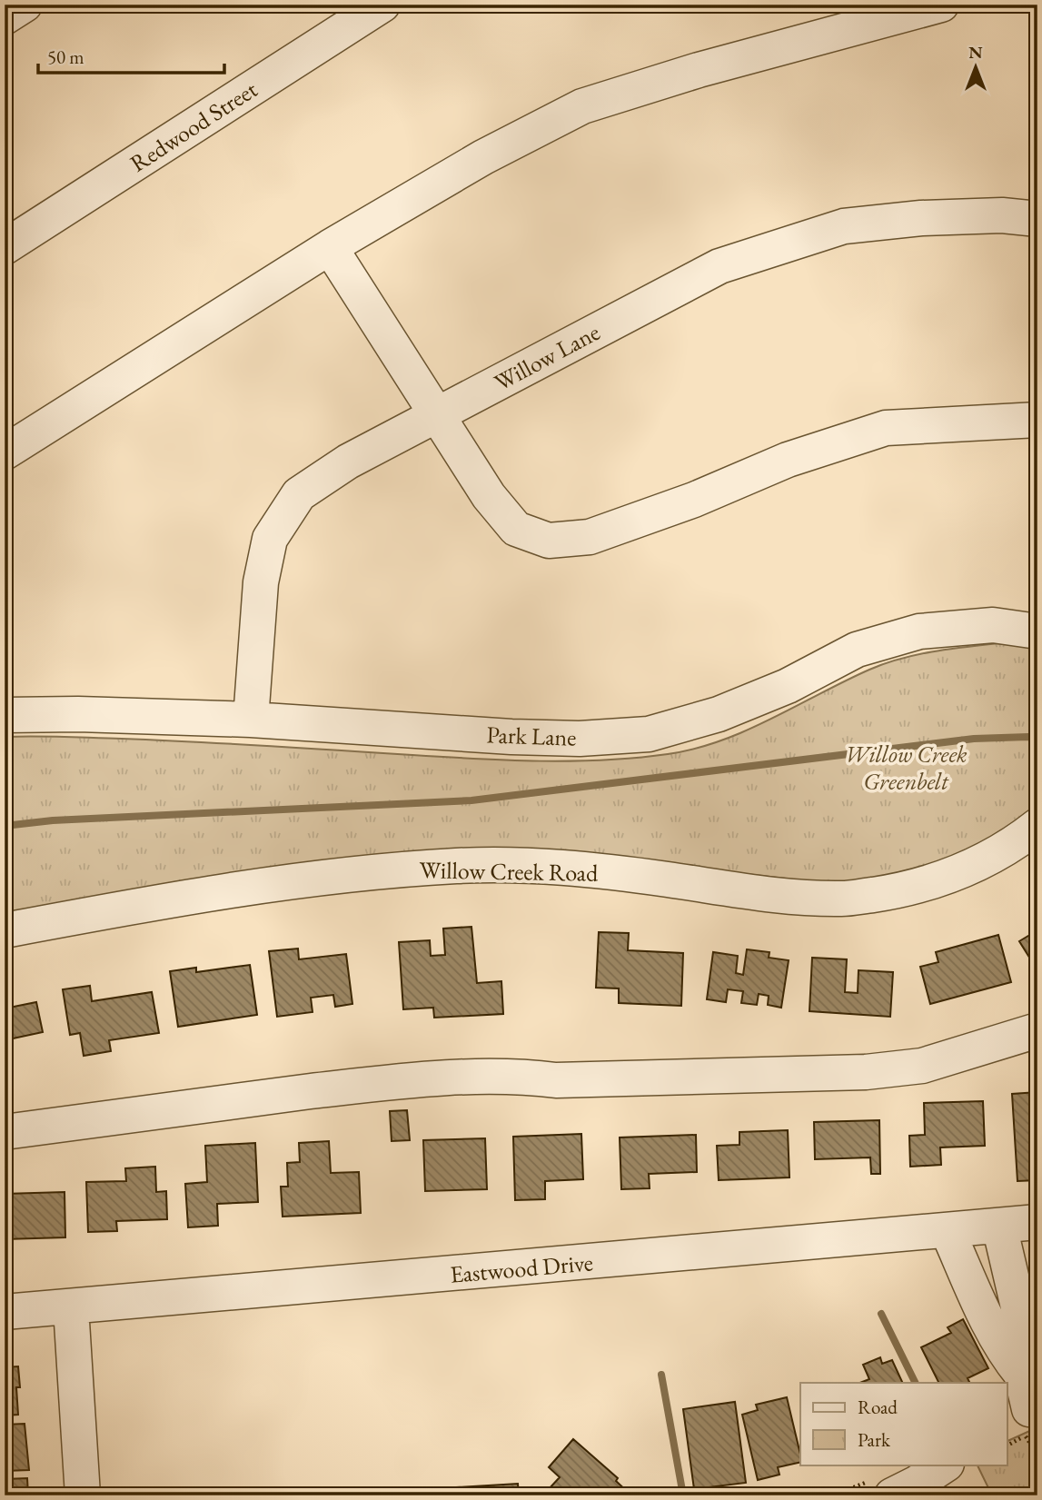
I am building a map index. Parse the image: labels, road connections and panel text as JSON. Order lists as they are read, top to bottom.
{
  "streets": {
    "street": [
      "Redwood Street",
      "Willow Lane",
      "Park Lane",
      "Willow Creek Road",
      "Eastwood Drive"
    ]
  },
  "crossings": [
    ["Willow Lane", "Park Lane"]
  ],
  "parks": ["Willow Creek Greenbelt"],
  "legend": ["Road", "Park"],
  "scale_bar": "50 m",
  "north": "top"
}
